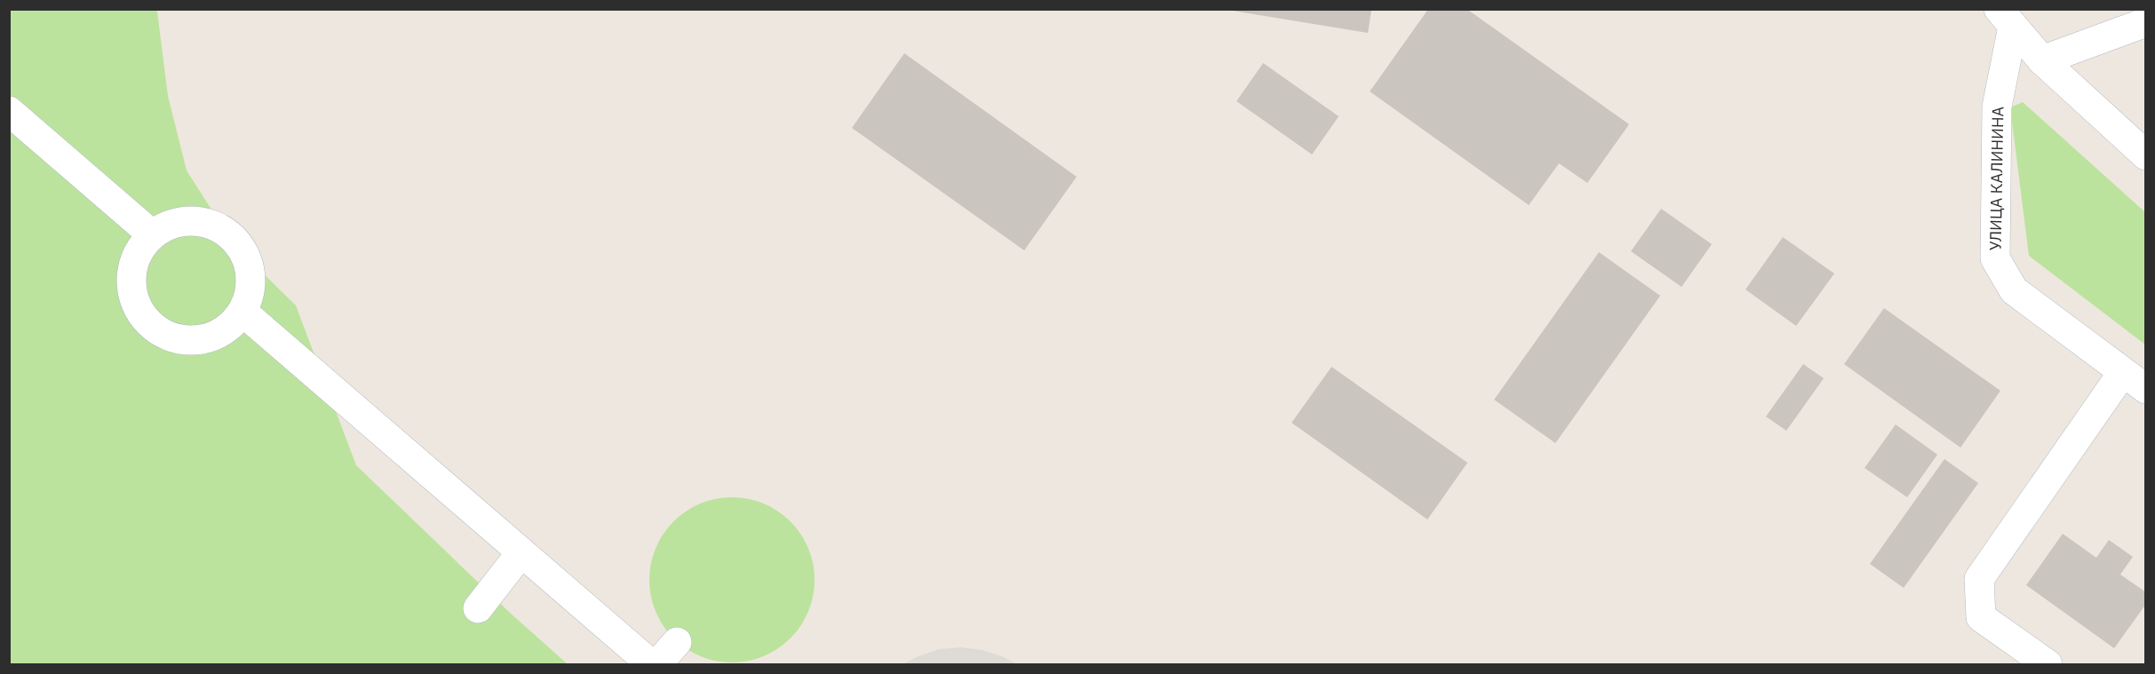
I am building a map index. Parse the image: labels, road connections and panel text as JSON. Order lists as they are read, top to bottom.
{
  "streets": {
    "street": ["УЛИЦА КАЛИНИНА"]
  }
}
